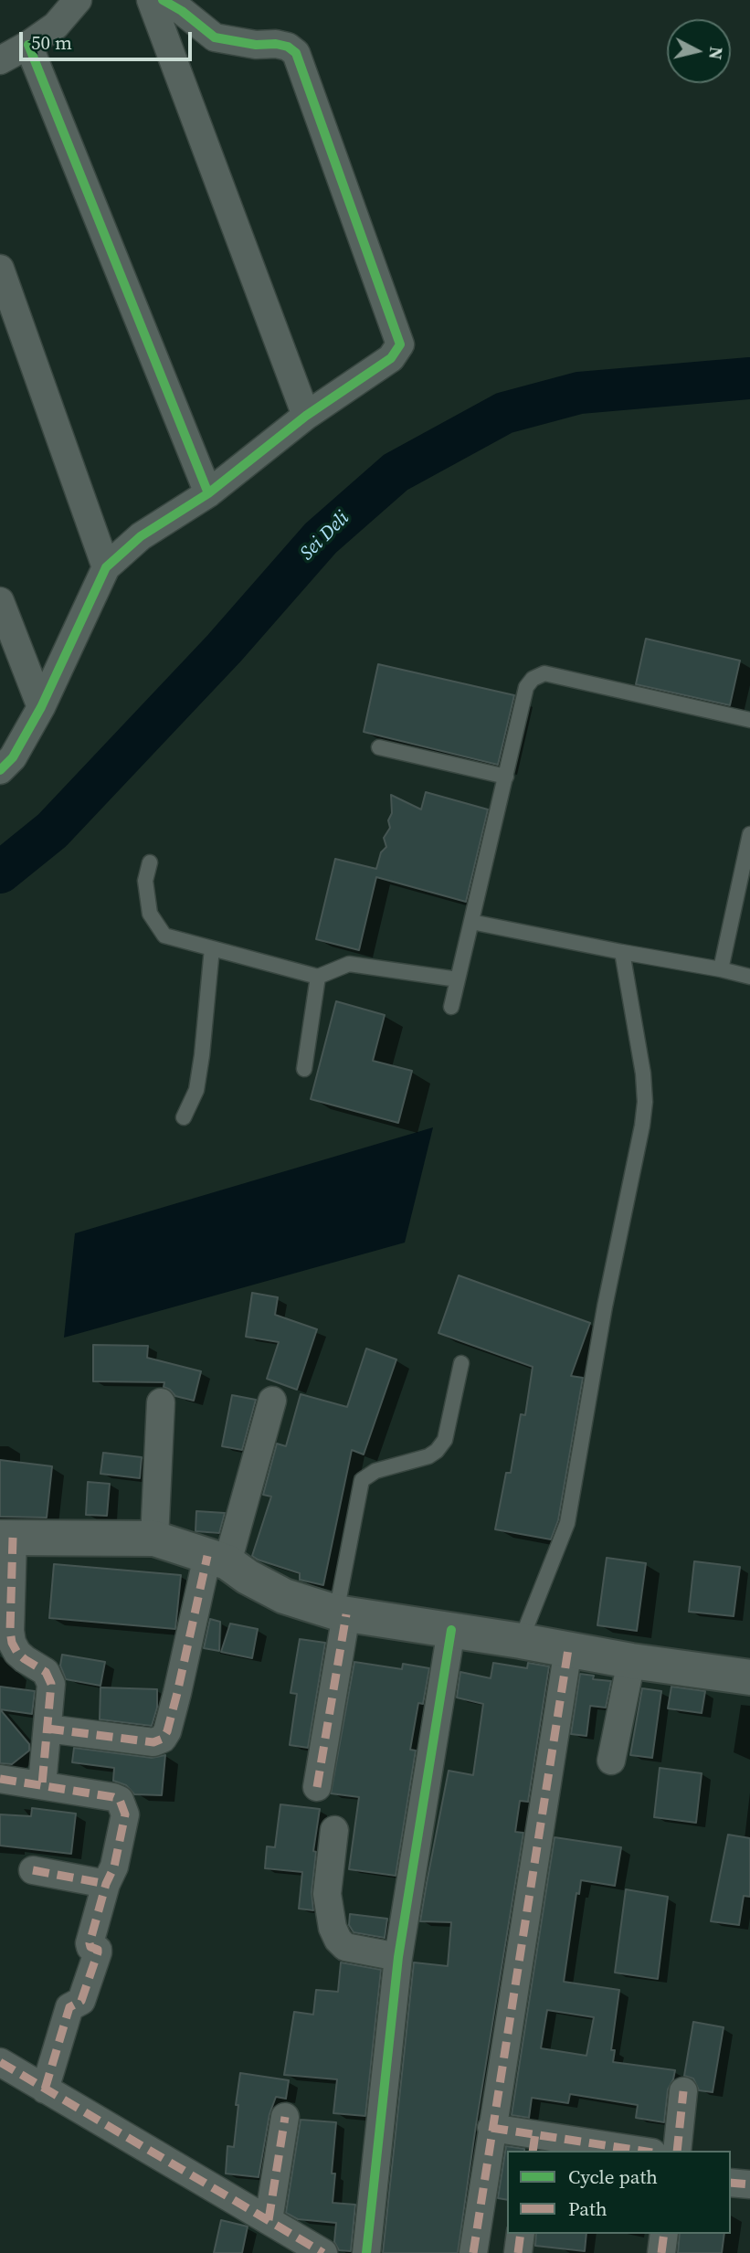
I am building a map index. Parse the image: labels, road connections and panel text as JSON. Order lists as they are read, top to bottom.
{
  "water": ["Sei Deli"],
  "legend": ["Cycle path", "Path"],
  "scale_bar": "50 m",
  "north": "right"
}
